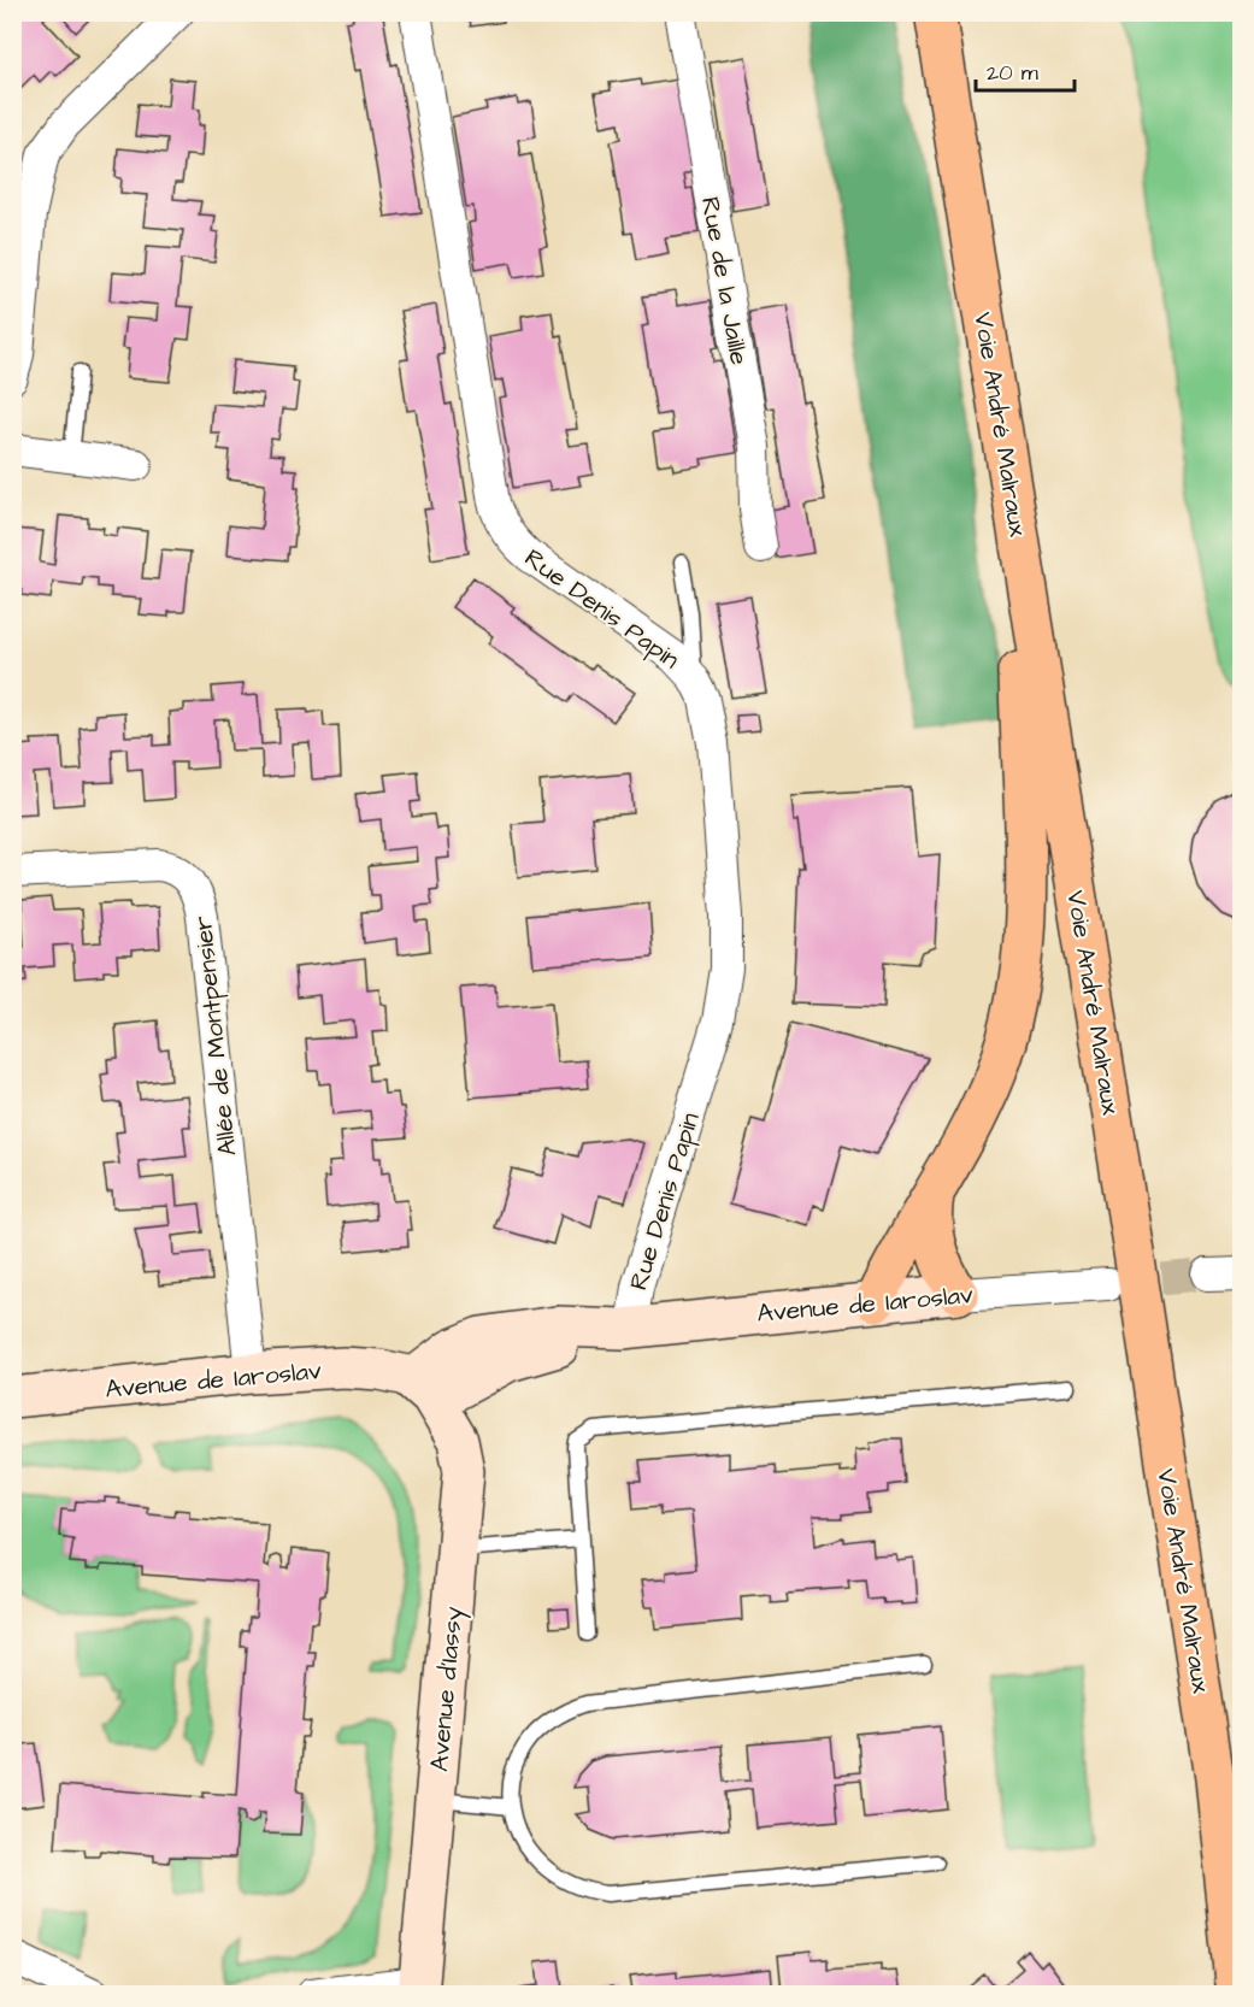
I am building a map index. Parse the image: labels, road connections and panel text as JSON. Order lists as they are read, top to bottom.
{
  "streets": {
    "main road": ["Voie André Malraux"],
    "street": [
      "Rue de la Jaille",
      "Rue Denis Papin",
      "Allée de Montpensier",
      "Avenue de Iaroslav",
      "Avenue d'Iassy"
    ]
  },
  "crossings": [
    ["Rue Denis Papin", "Avenue de Iaroslav"],
    ["Allée de Montpensier", "Avenue de Iaroslav"],
    ["Avenue de Iaroslav", "Avenue d'Iassy"]
  ],
  "scale_bar": "20 m"
}
